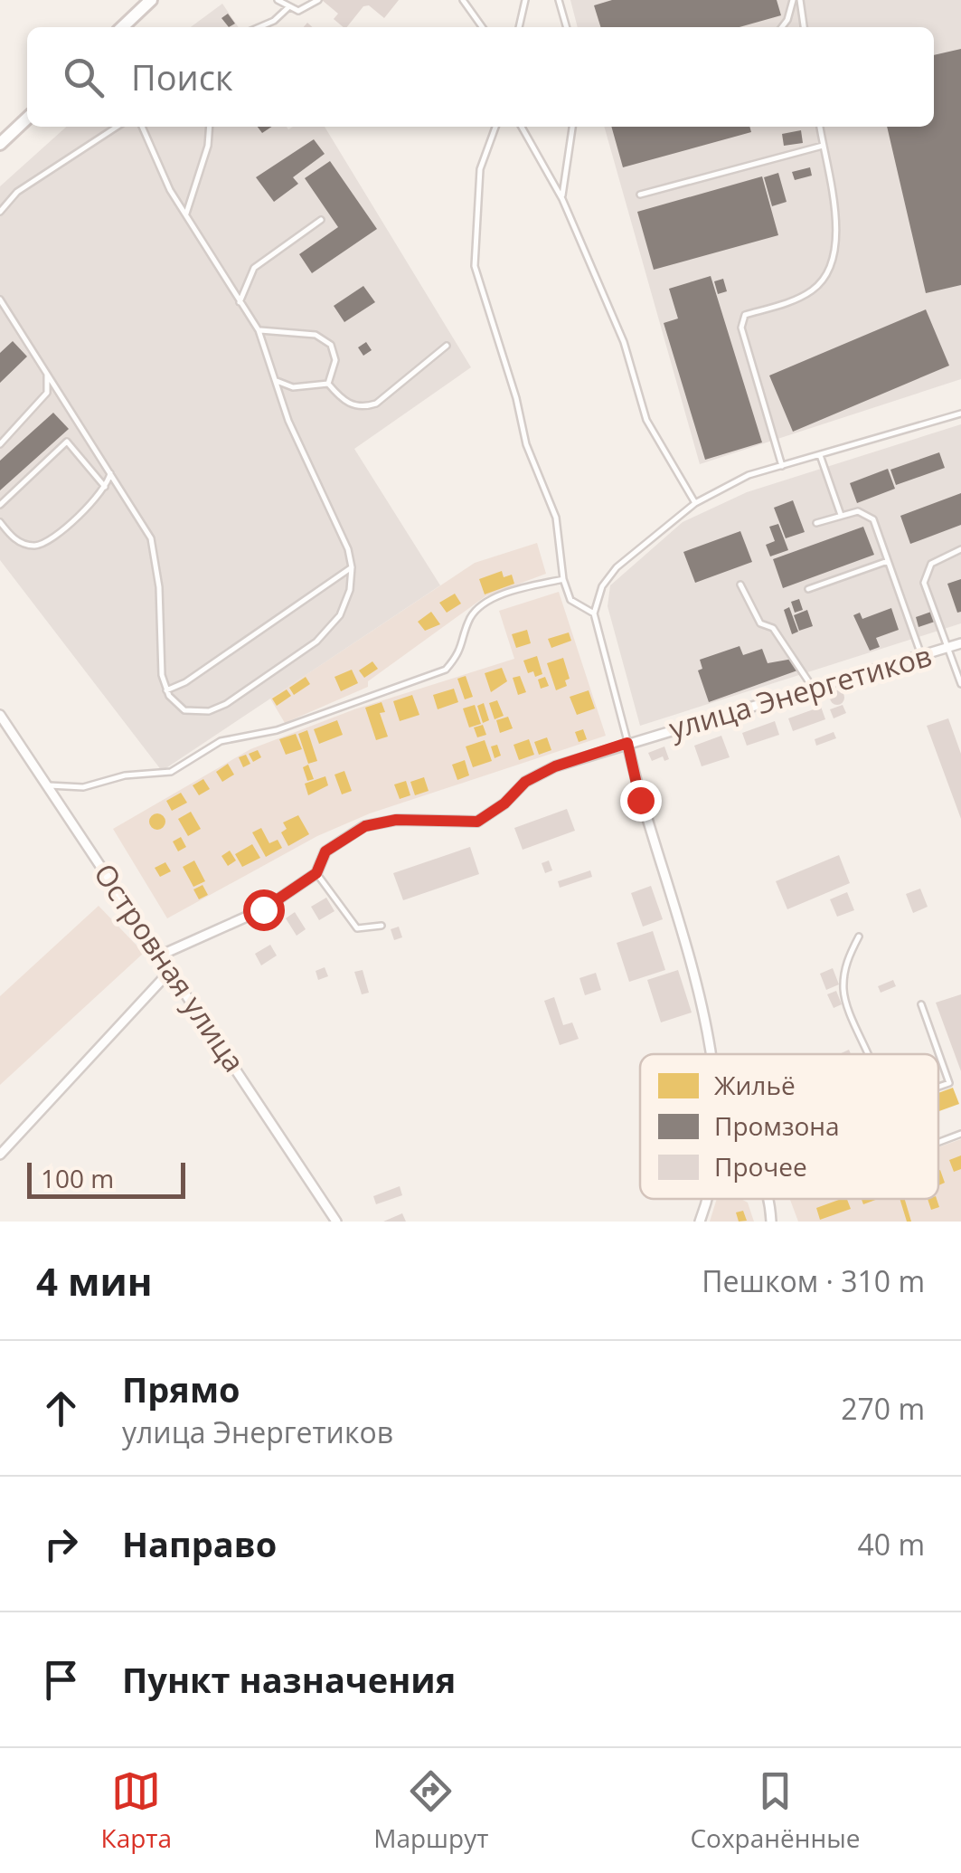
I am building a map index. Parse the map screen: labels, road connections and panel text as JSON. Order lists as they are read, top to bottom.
{
  "streets": {
    "street": ["улица Энергетиков", "Островная улица"]
  },
  "crossings": [
    ["улица Энергетиков", "Островная улица"]
  ],
  "legend": ["Жильё", "Промзона", "Прочее"],
  "scale_bar": "100 m",
  "page": {
    "search": "Поиск",
    "scale": "100 m",
    "heading": ["4 мин", "Пешком · 310 m"],
    "list": [
      ["Прямо", "улица Энергетиков", "270 m"],
      ["Направо", "40 m"],
      "Пункт назначения"
    ],
    "nav": ["Карта", "Маршрут", "Сохранённые"]
  }
}
